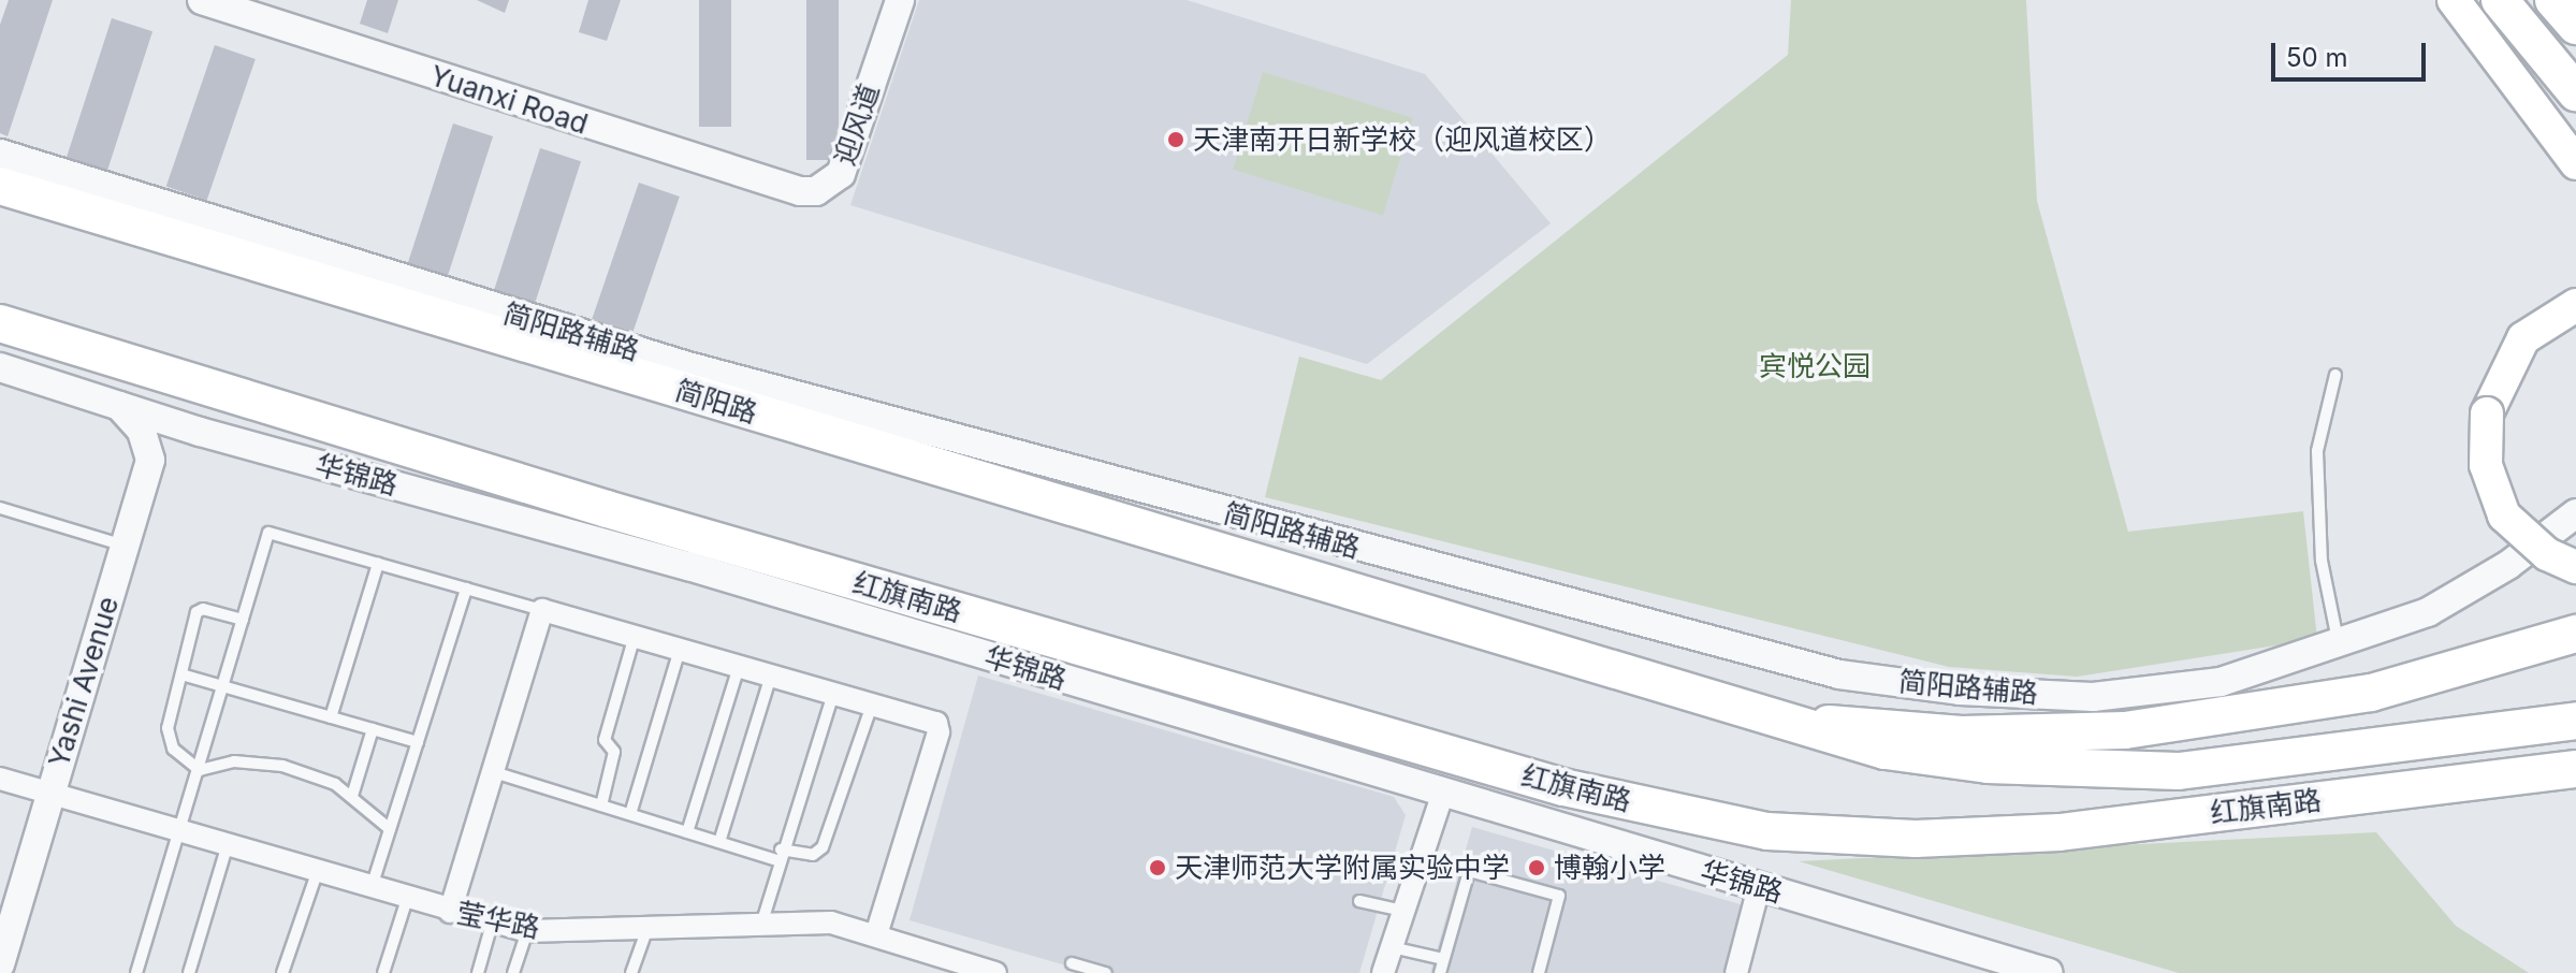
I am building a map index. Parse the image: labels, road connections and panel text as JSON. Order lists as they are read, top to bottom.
{
  "streets": {
    "main road": ["简阳路", "红旗南路"],
    "street": [
      "Yuanxi Road",
      "迎风道",
      "简阳路辅路",
      "华锦路",
      "Yashi Avenue",
      "莹华路"
    ]
  },
  "crossings": [
    ["Yuanxi Road", "迎风道"],
    ["简阳路", "红旗南路"],
    ["华锦路", "Yashi Avenue"],
    ["Yashi Avenue", "莹华路"]
  ],
  "parks": ["宾悦公园"],
  "places": ["天津南开日新学校（迎风道校区）", "天津师范大学附属实验中学", "博翰小学"],
  "scale_bar": "50 m"
}
